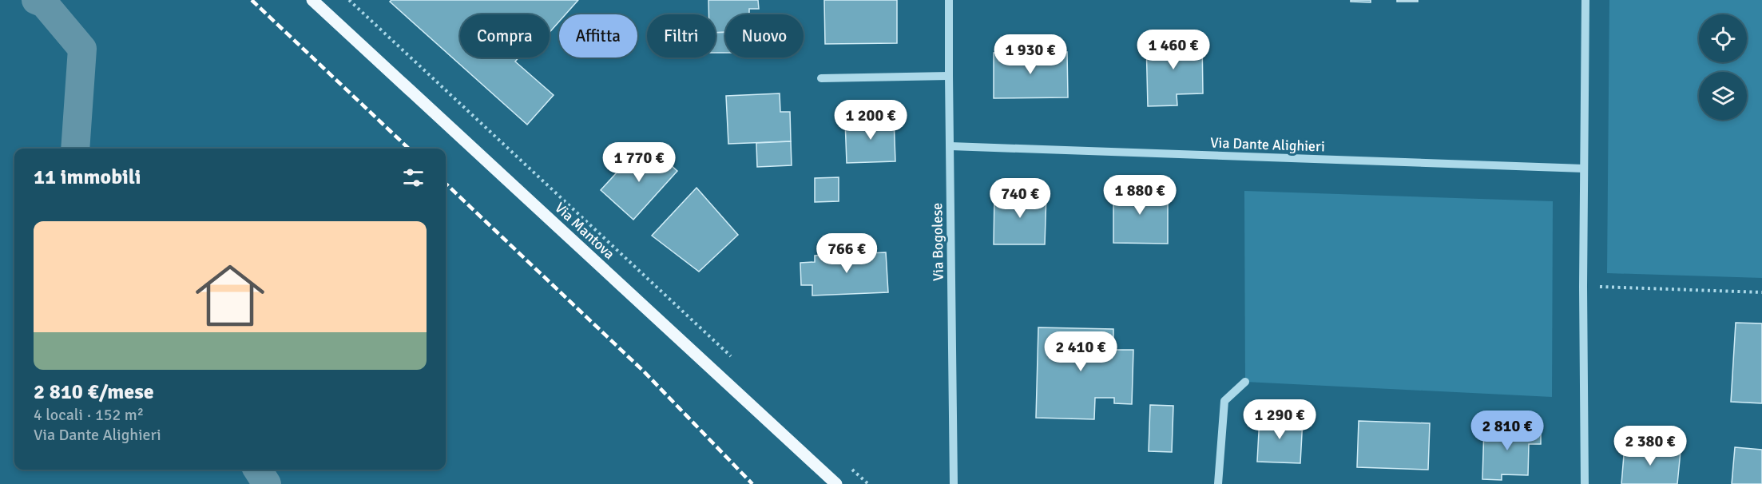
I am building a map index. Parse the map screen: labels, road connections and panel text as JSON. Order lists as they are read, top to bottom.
{
  "streets": {
    "main road": ["Via Mantova"],
    "street": ["Via Dante Alighieri", "Via Bogolese"]
  },
  "crossings": [
    ["Via Dante Alighieri", "Via Bogolese"]
  ],
  "page": {
    "chip": [
      "Compra",
      "Affitta",
      "Filtri",
      "Nuovo"
    ],
    "price": [
      "1 460 €",
      "1 930 €",
      "1 200 €",
      "1 770 €",
      "1 880 €",
      "740 €",
      "766 €",
      "2 410 €",
      "1 290 €",
      "2 810 €",
      "2 380 €"
    ],
    "heading": "11 immobili",
    "list": [
      {
        "name": "2 810 €/mese",
        "note": "4 locali · 152 m² · Via Dante Alighieri"
      }
    ]
  }
}
